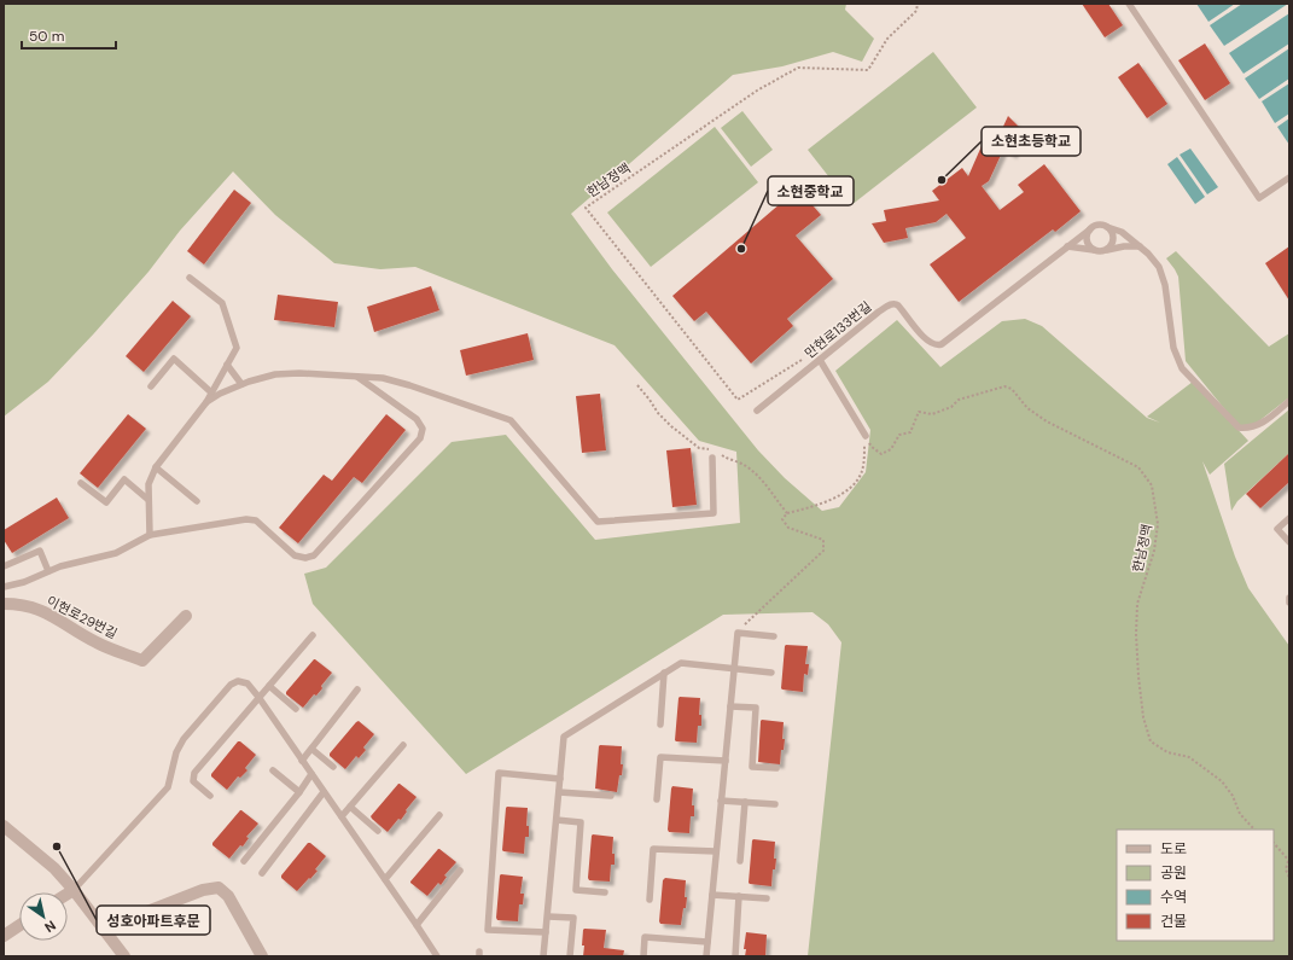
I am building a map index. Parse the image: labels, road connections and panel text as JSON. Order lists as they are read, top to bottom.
{
  "streets": {
    "street": ["이현로29번길"],
    "lane": ["만현로133번길"],
    "path": ["한남정맥"]
  },
  "crossings": [
    ["한남정맥", "만현로133번길"]
  ],
  "places": ["소현초등학교", "소현중학교", "성호아파트후문"],
  "legend": [
    "도로",
    "공원",
    "수역",
    "건물"
  ],
  "scale_bar": "50 m",
  "north": "bottom right"
}
